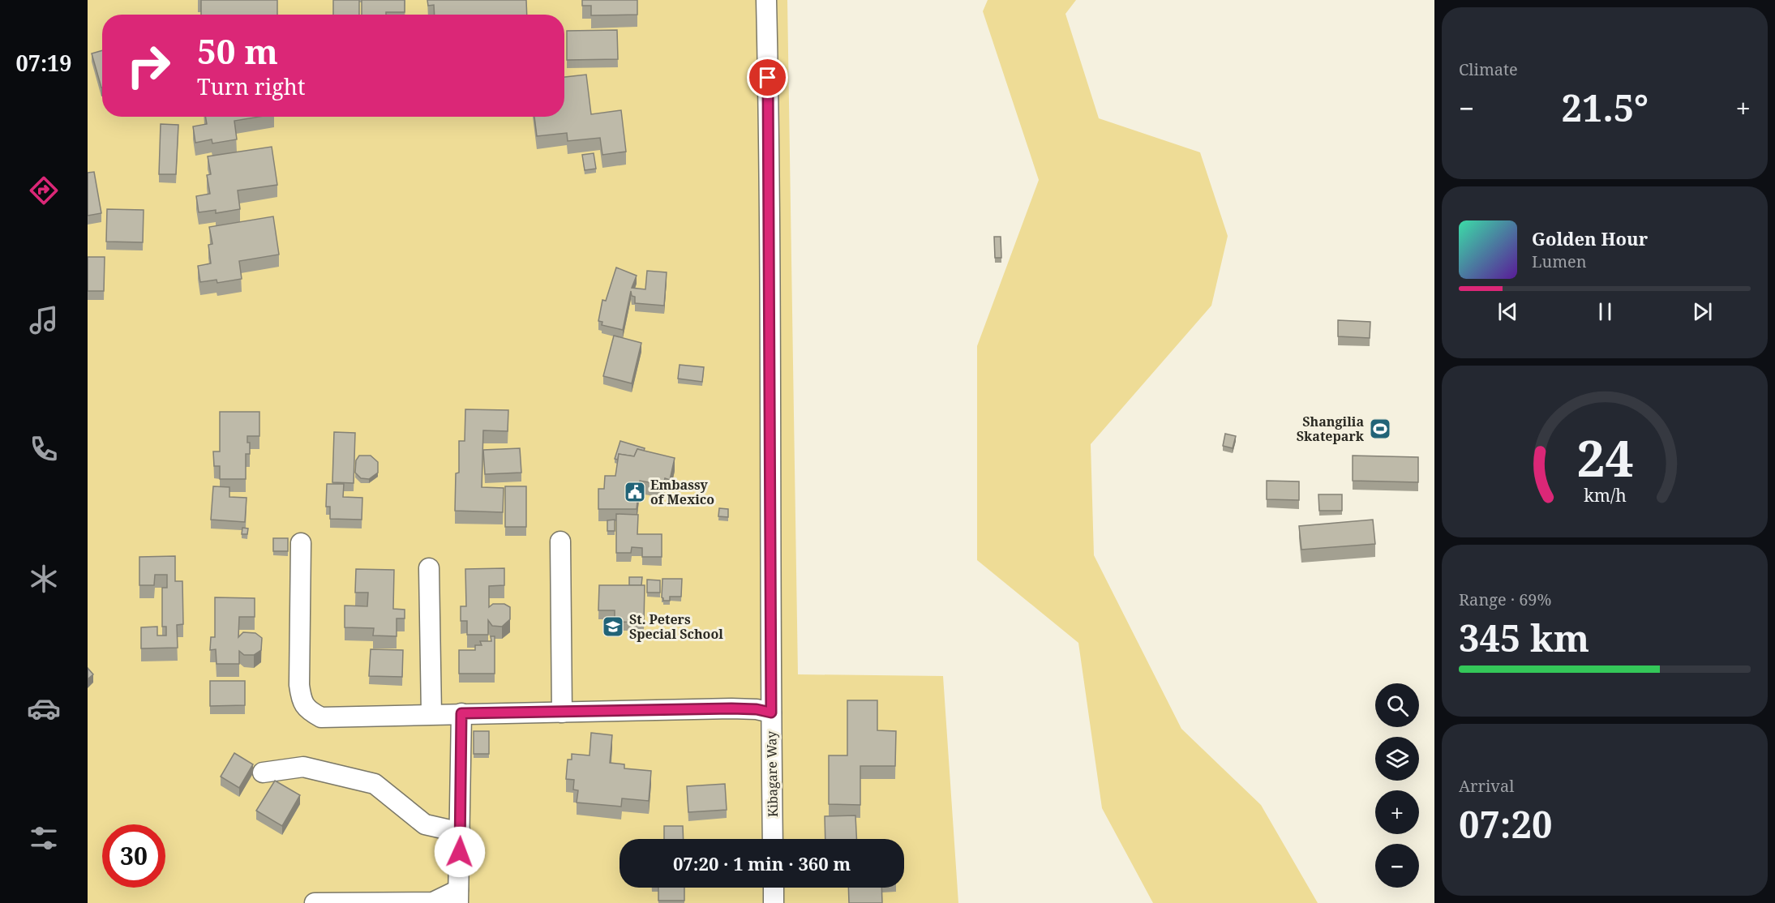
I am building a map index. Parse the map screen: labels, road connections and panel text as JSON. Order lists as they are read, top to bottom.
{
  "streets": {
    "street": ["Kibagare Way"]
  },
  "places": {
    "sports": ["Shangilia Skatepark"],
    "public building": ["Embassy of Mexico"],
    "school or university": ["St. Peters Special School"]
  },
  "page": {
    "tabs": "07:19",
    "tile": [
      "Climate",
      ["Range · 69%", "345 km"],
      ["Arrival", "07:20"]
    ],
    "turn": ["50 m", "Turn right"],
    "heat": ["−", "21.5°", "+"],
    "song": ["Golden Hour", "Lumen"],
    "map_buttons": ["+", "−"],
    "limit": "30",
    "trip": "07:20 · 1 min · 360 m",
    "gauge": ["24", "km/h"]
  }
}
